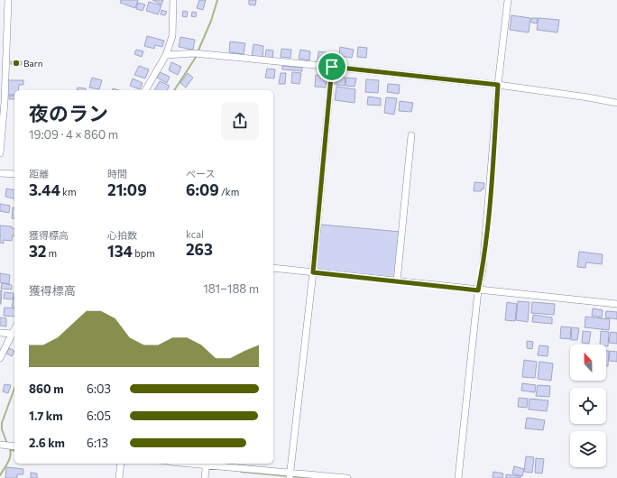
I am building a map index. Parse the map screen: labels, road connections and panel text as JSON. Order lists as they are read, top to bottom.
{
  "places": ["Barn"],
  "north": "top",
  "page": {
    "heading": ["夜のラン", "19:09 · 4 × 860 m"],
    "stats": [
      ["距離", "3.44 km"],
      ["時間", "21:09"],
      ["ペース", "6:09 /km"],
      ["獲得標高", "32 m"],
      ["心拍数", "134 bpm"],
      ["kcal", "263"]
    ],
    "chart": ["獲得標高", "181–188 m"],
    "list": [
      {
        "name": "860 m",
        "note": "6:03"
      },
      {
        "name": "1.7 km",
        "note": "6:05"
      },
      {
        "name": "2.6 km",
        "note": "6:13"
      }
    ]
  }
}
